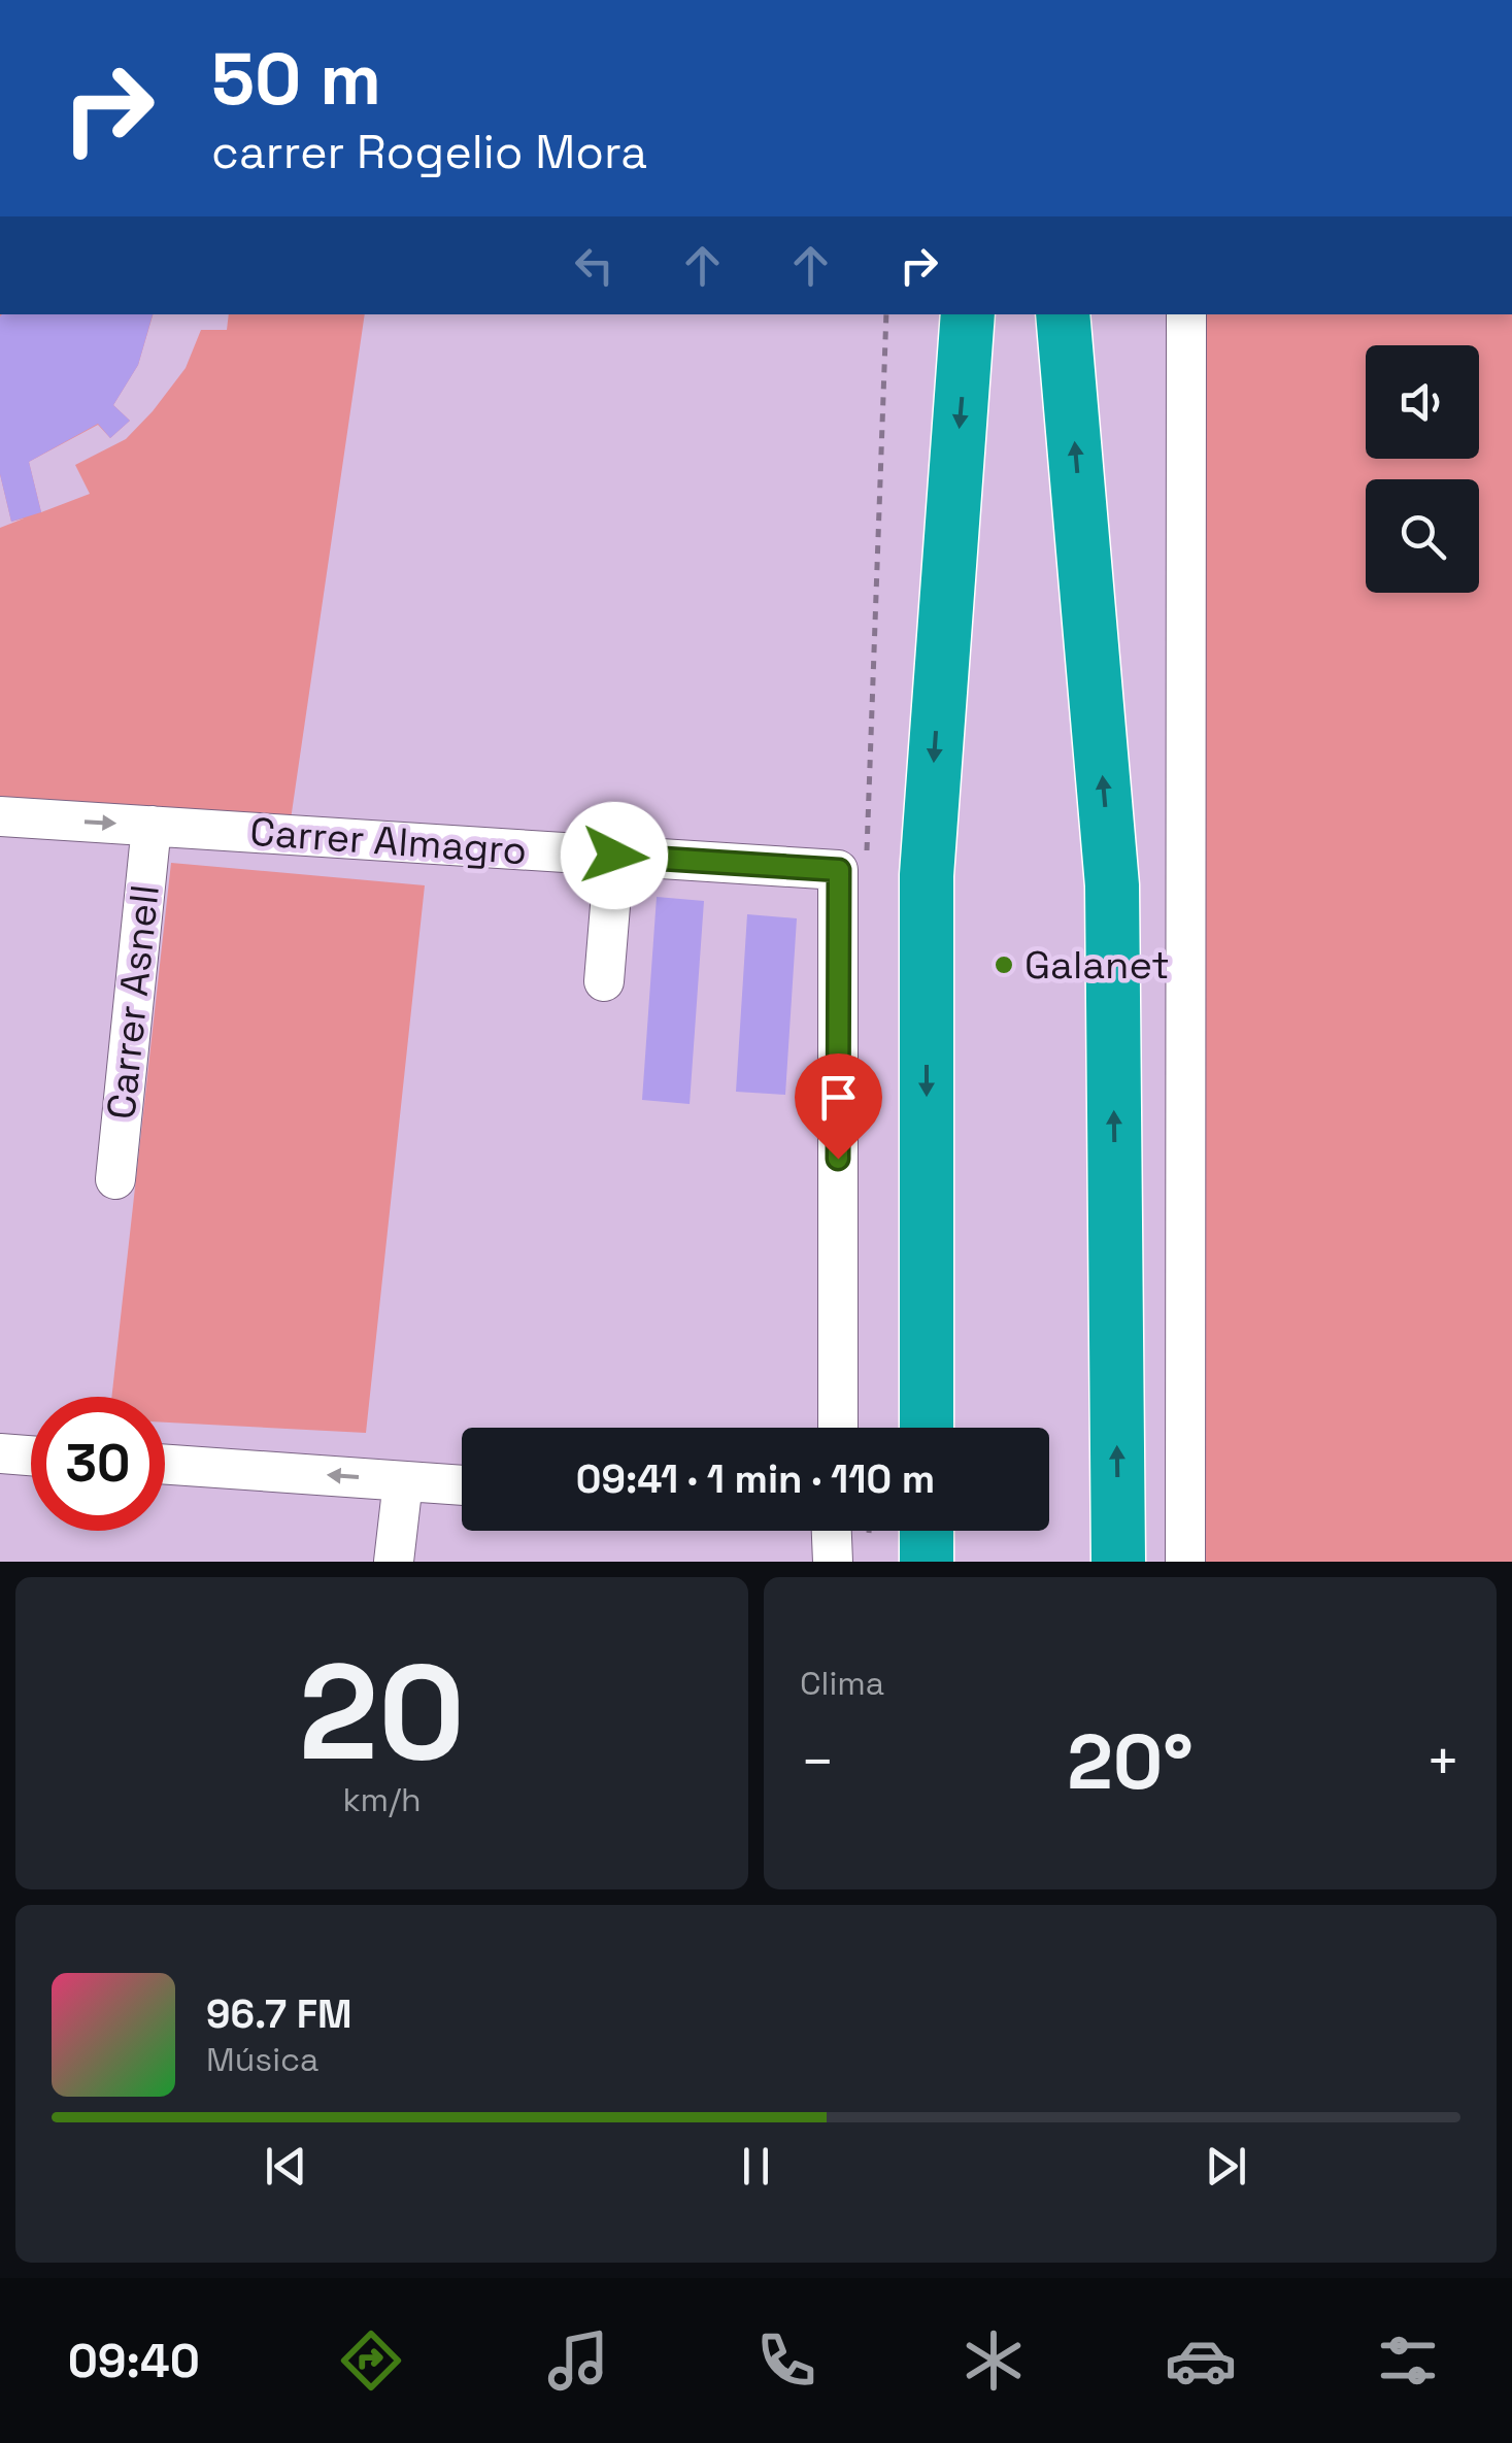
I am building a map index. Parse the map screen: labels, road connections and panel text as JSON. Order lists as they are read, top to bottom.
{
  "streets": {
    "street": ["Carrer Almagro", "Carrer Asnell"]
  },
  "crossings": [
    ["Carrer Almagro", "Carrer Asnell"]
  ],
  "places": ["Galanet"],
  "page": {
    "turn": ["50 m", "carrer Rogelio Mora"],
    "limit": "30",
    "trip": "09:41 · 1 min · 110 m",
    "tile": [
      ["20", "km/h"],
      "Clima"
    ],
    "heat": ["−", "20°", "+"],
    "song": ["96.7 FM", "Música"],
    "tabs": "09:40"
  }
}
